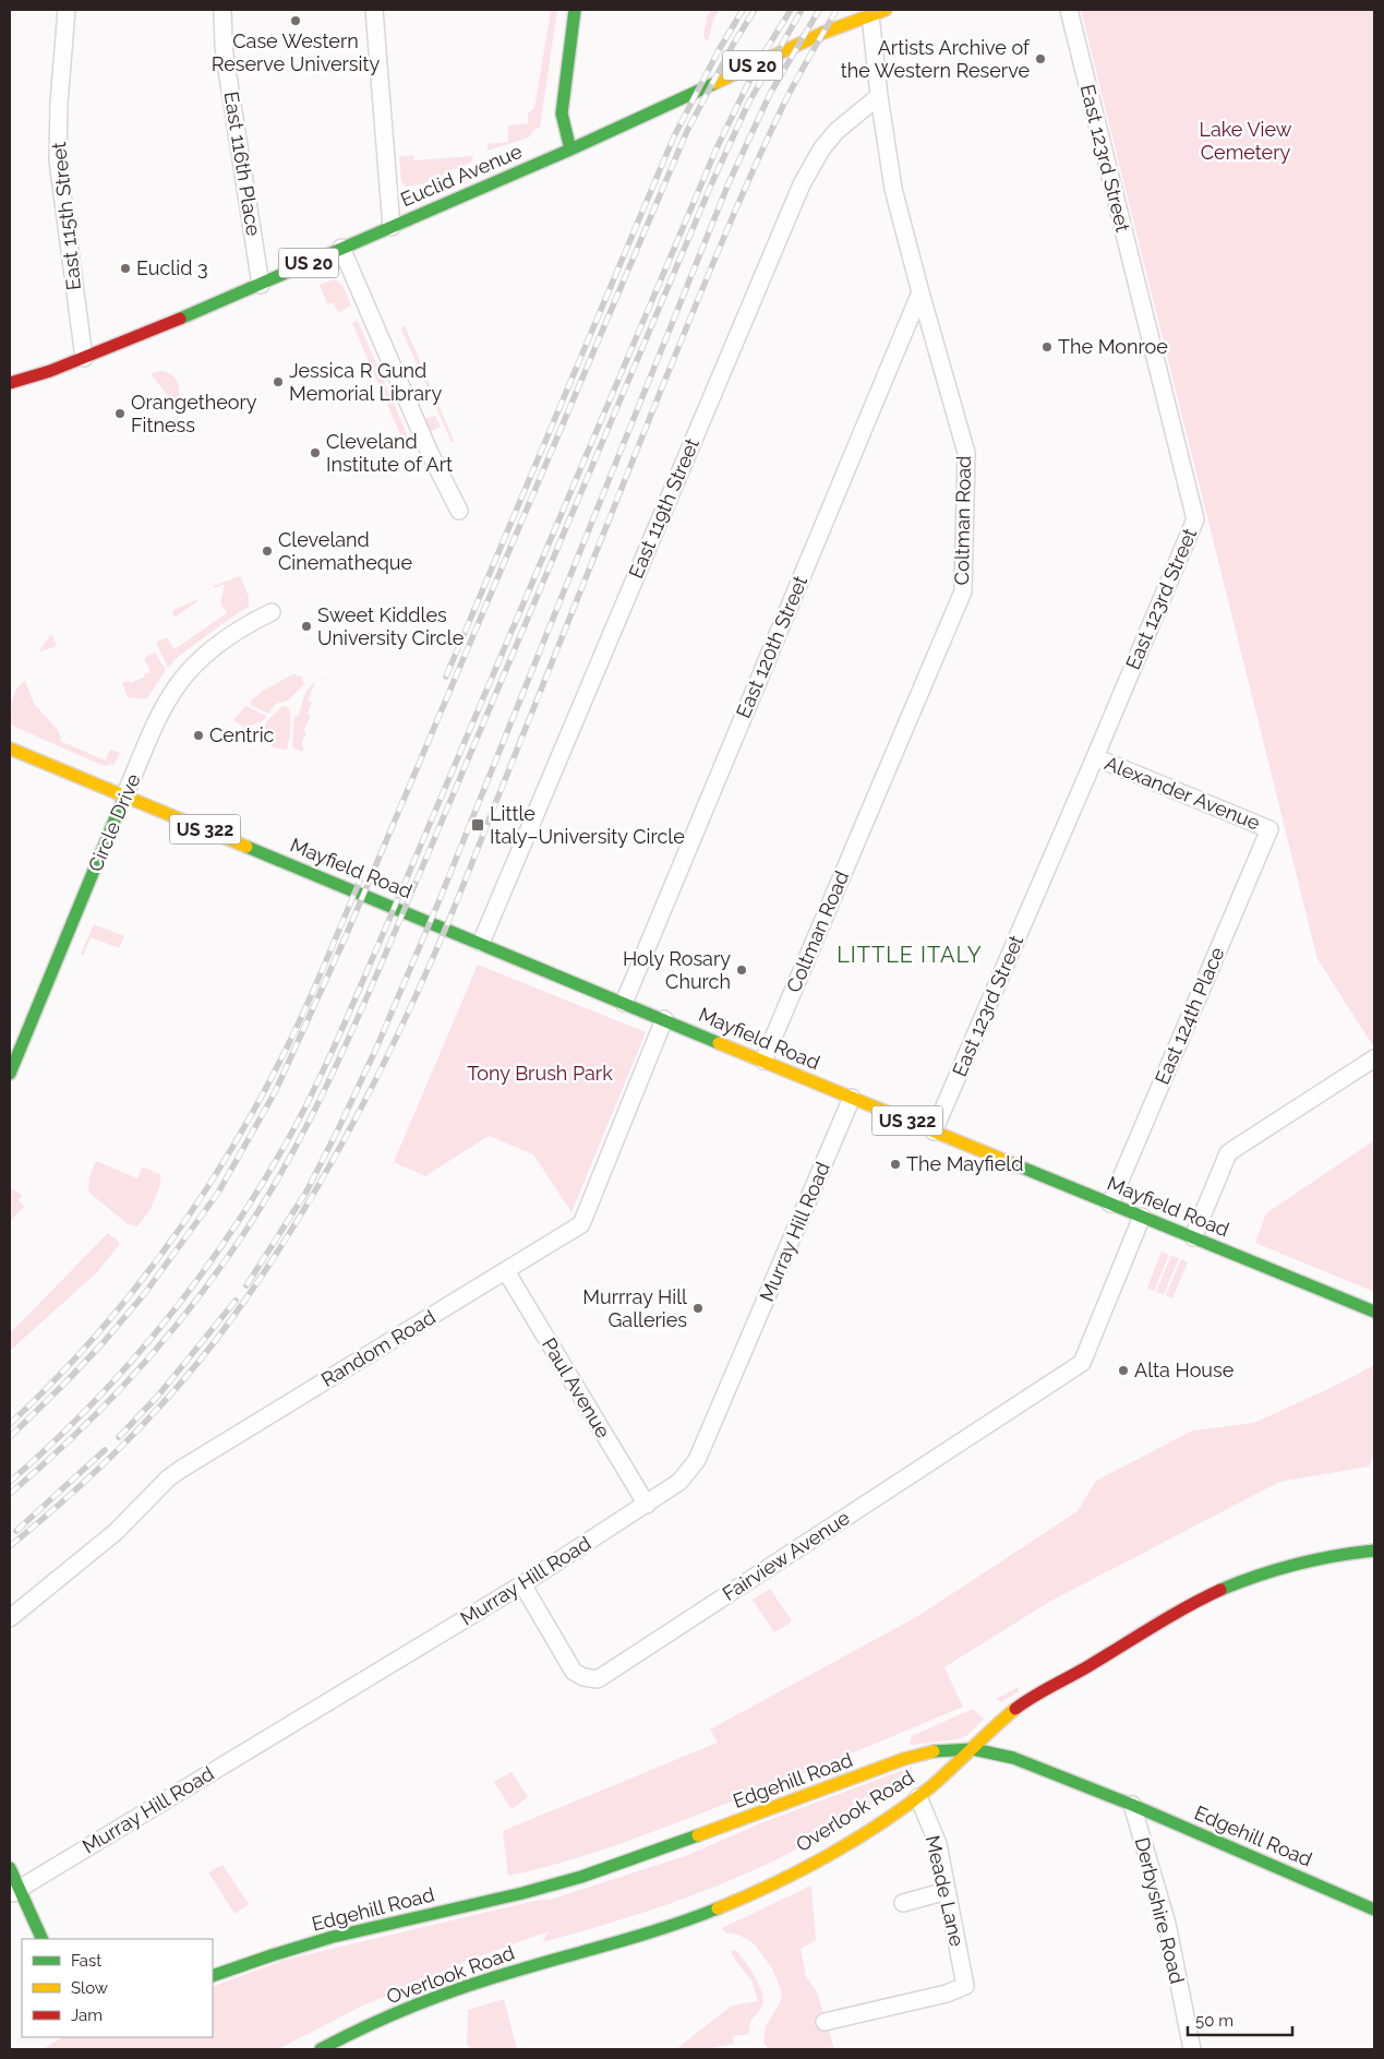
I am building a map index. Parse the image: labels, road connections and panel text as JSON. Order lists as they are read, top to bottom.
{
  "streets": {
    "street": [
      "US 20",
      "East 123rd Street",
      "East 116th Place",
      "Euclid Avenue",
      "East 115th Street",
      "East 119th Street",
      "Coltman Road",
      "East 120th Street",
      "Alexander Avenue",
      "Circle Drive",
      "US 322",
      "Mayfield Road",
      "East 124th Place",
      "Murray Hill Road",
      "Random Road",
      "Paul Avenue",
      "Fairview Avenue",
      "Edgehill Road",
      "Overlook Road",
      "Meade Lane",
      "Derbyshire Road"
    ]
  },
  "crossings": [
    ["East 123rd Street", "Alexander Avenue"],
    ["East 123rd Street", "Mayfield Road"],
    ["East 116th Place", "Euclid Avenue"],
    ["Euclid Avenue", "East 115th Street"],
    ["Euclid Avenue", "Coltman Road"],
    ["East 119th Street", "Coltman Road"],
    ["East 119th Street", "Mayfield Road"],
    ["Coltman Road", "East 120th Street"],
    ["Coltman Road", "Mayfield Road"],
    ["East 120th Street", "Mayfield Road"],
    ["Alexander Avenue", "East 124th Place"],
    ["Circle Drive", "Mayfield Road"],
    ["Mayfield Road", "East 124th Place"],
    ["Mayfield Road", "Murray Hill Road"],
    ["Mayfield Road", "Random Road"],
    ["Mayfield Road", "Fairview Avenue"],
    ["Murray Hill Road", "Paul Avenue"],
    ["Murray Hill Road", "Fairview Avenue"],
    ["Random Road", "Paul Avenue"],
    ["Edgehill Road", "Overlook Road"],
    ["Edgehill Road", "Derbyshire Road"],
    ["Overlook Road", "Meade Lane"]
  ],
  "districts": ["LITTLE ITALY"],
  "parks": ["Lake View Cemetery", "Tony Brush Park"],
  "places": {
    "other": [
      "Case Western Reserve University",
      "Artists Archive of the Western Reserve",
      "Euclid 3",
      "The Monroe",
      "Jessica R Gund Memorial Library",
      "Orangetheory Fitness",
      "Cleveland Institute of Art",
      "Cleveland Cinematheque",
      "Sweet Kiddles University Circle",
      "Centric",
      "Holy Rosary Church",
      "The Mayfield",
      "Murrray Hill Galleries",
      "Alta House"
    ],
    "transit": ["Little Italy–University Circle"]
  },
  "legend": ["Fast", "Slow", "Jam"],
  "scale_bar": "50 m"
}
